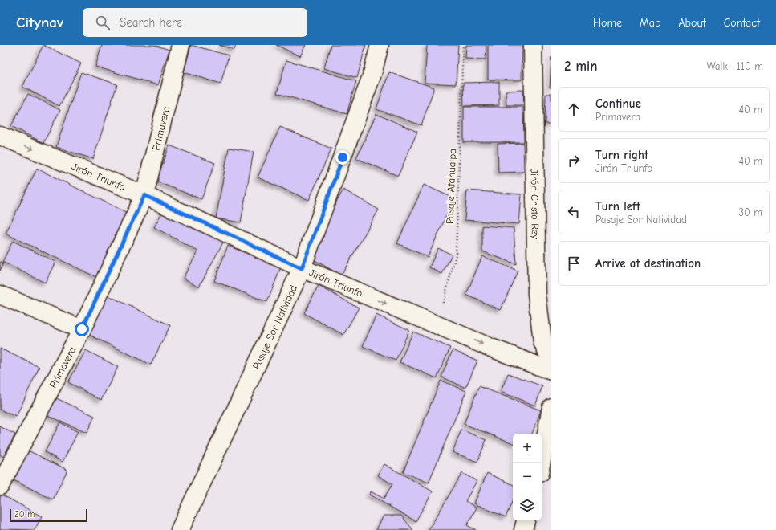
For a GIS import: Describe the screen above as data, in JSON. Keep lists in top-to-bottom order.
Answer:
{
  "streets": {
    "street": [
      "Primavera",
      "Jirón Triunfo",
      "Jirón Cristo Rey",
      "Pasaje Sor Natividad"
    ],
    "path": ["Pasaje Atahualpa"]
  },
  "crossings": [
    ["Primavera", "Jirón Triunfo"],
    ["Jirón Triunfo", "Pasaje Atahualpa"],
    ["Jirón Triunfo", "Pasaje Sor Natividad"]
  ],
  "one_way": ["Jirón Triunfo"],
  "scale_bar": "20 m",
  "page": {
    "header": "Citynav",
    "search": "Search here",
    "nav": [
      "Home",
      "Map",
      "About",
      "Contact"
    ],
    "heading": ["2 min", "Walk · 110 m"],
    "list": [
      ["Continue", "Primavera", "40 m"],
      ["Turn right", "Jirón Triunfo", "40 m"],
      ["Turn left", "Pasaje Sor Natividad", "30 m"],
      "Arrive at destination"
    ],
    "map_buttons": ["+", "−"],
    "scale": "20 m"
  }
}
